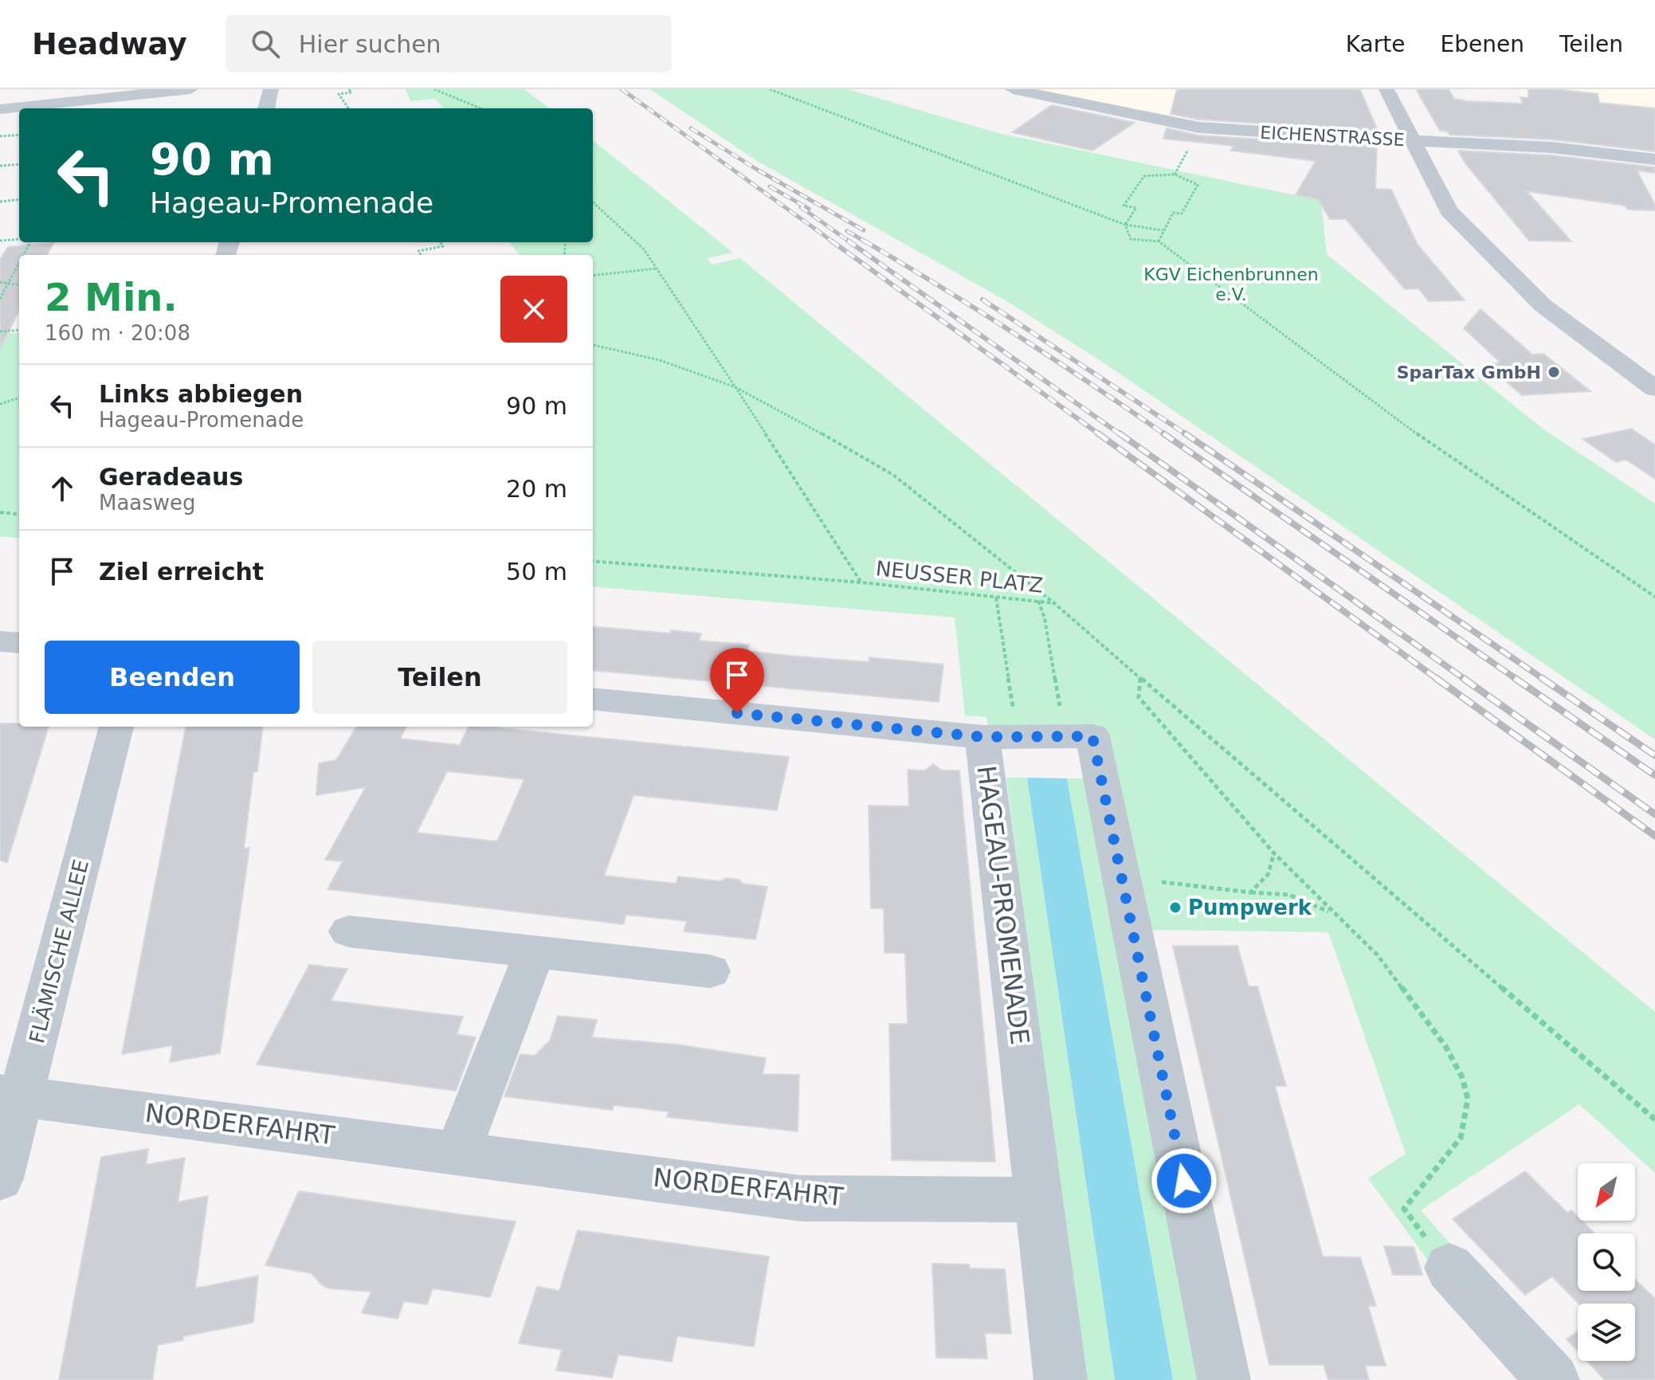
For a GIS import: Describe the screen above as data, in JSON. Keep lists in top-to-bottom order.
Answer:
{
  "streets": {
    "street": [
      "EICHENSTRASSE",
      "HAGEAU-PROMENADE",
      "FLÄMISCHE ALLEE",
      "NORDERFAHRT"
    ],
    "path": ["NEUSSER PLATZ"]
  },
  "crossings": [
    ["HAGEAU-PROMENADE", "NORDERFAHRT"],
    ["FLÄMISCHE ALLEE", "NORDERFAHRT"]
  ],
  "parks": ["KGV Eichenbrunnen e.V."],
  "places": ["SparTax GmbH", "Pumpwerk"],
  "north": "bottom left",
  "page": {
    "header": "Headway",
    "search": "Hier suchen",
    "nav": ["Karte", "Ebenen", "Teilen"],
    "turn": ["90 m", "Hageau-Promenade"],
    "heading": ["2 Min.", "160 m · 20:08"],
    "list": [
      {
        "name": "Links abbiegen",
        "note": "Hageau-Promenade",
        "value": "90 m"
      },
      {
        "name": "Geradeaus",
        "note": "Maasweg",
        "value": "20 m"
      },
      {
        "name": "Ziel erreicht",
        "value": "50 m"
      }
    ],
    "buttons": ["Beenden", "Teilen"]
  }
}
